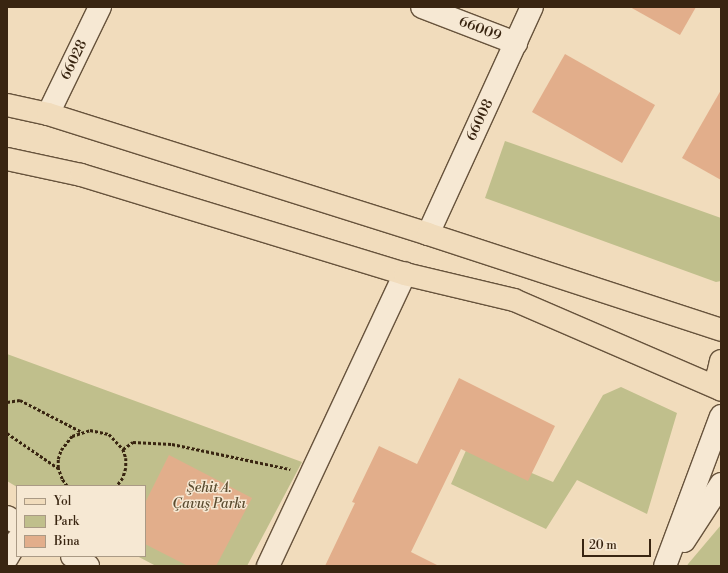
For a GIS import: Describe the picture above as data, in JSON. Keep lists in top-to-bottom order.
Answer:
{
  "streets": {
    "street": ["66009", "66028", "66008"]
  },
  "crossings": [
    ["66009", "66008"]
  ],
  "parks": ["Şehit A. Çavuş Parkı"],
  "legend": ["Yol", "Park", "Bina"],
  "scale_bar": "20 m"
}
